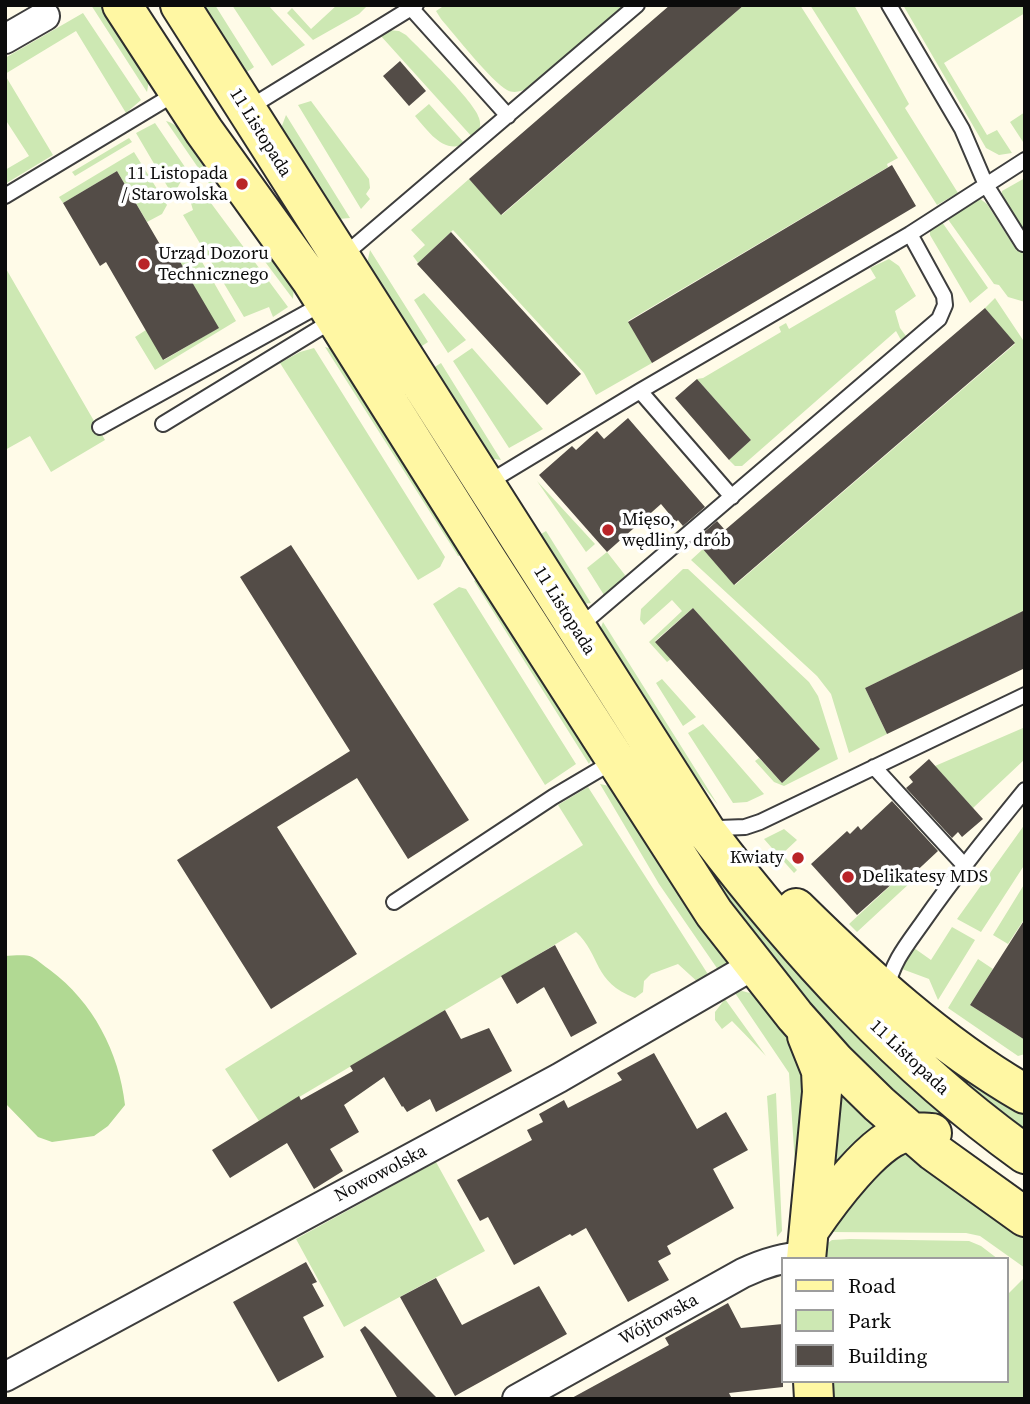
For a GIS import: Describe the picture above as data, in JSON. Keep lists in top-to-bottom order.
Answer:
{
  "streets": {
    "main road": ["11 Listopada"],
    "street": ["Nowowolska", "Wójtowska"]
  },
  "crossings": [
    ["11 Listopada", "Nowowolska"],
    ["11 Listopada", "Wójtowska"]
  ],
  "places": [
    "11 Listopada / Starowolska",
    "Urząd Dozoru Technicznego",
    "Mięso, wędliny, drób",
    "Kwiaty",
    "Delikatesy MDS"
  ],
  "legend": ["Road", "Park", "Building"]
}
